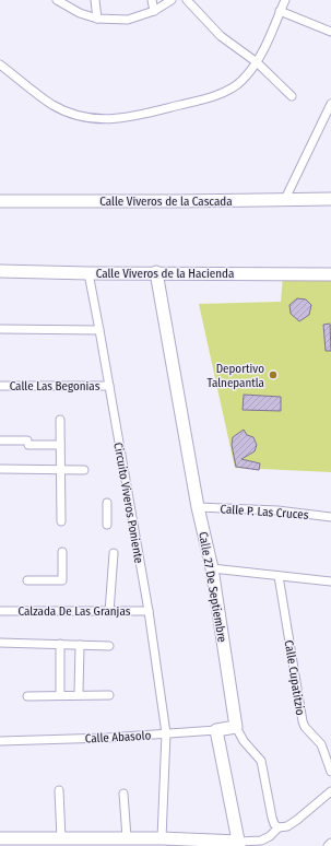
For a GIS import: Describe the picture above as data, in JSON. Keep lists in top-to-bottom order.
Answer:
{
  "streets": {
    "street": [
      "Calle Viveros de la Cascada",
      "Calle Viveros de la Hacienda",
      "Calle Las Begonias",
      "Circuito Viveros Poniente",
      "Calle P. Las Cruces",
      "Calle 27 De Septiembre",
      "Calzada De Las Granjas",
      "Calle Cupatitzio",
      "Calle Abasolo"
    ]
  },
  "crossings": [
    ["Calle Viveros de la Hacienda", "Circuito Viveros Poniente"],
    ["Calle Viveros de la Hacienda", "Calle 27 De Septiembre"],
    ["Calle Las Begonias", "Circuito Viveros Poniente"],
    ["Circuito Viveros Poniente", "Calzada De Las Granjas"],
    ["Circuito Viveros Poniente", "Calle Abasolo"],
    ["Calle P. Las Cruces", "Calle 27 De Septiembre"],
    ["Calle 27 De Septiembre", "Calle Abasolo"]
  ],
  "places": ["Deportivo Talnepantla"]
}
